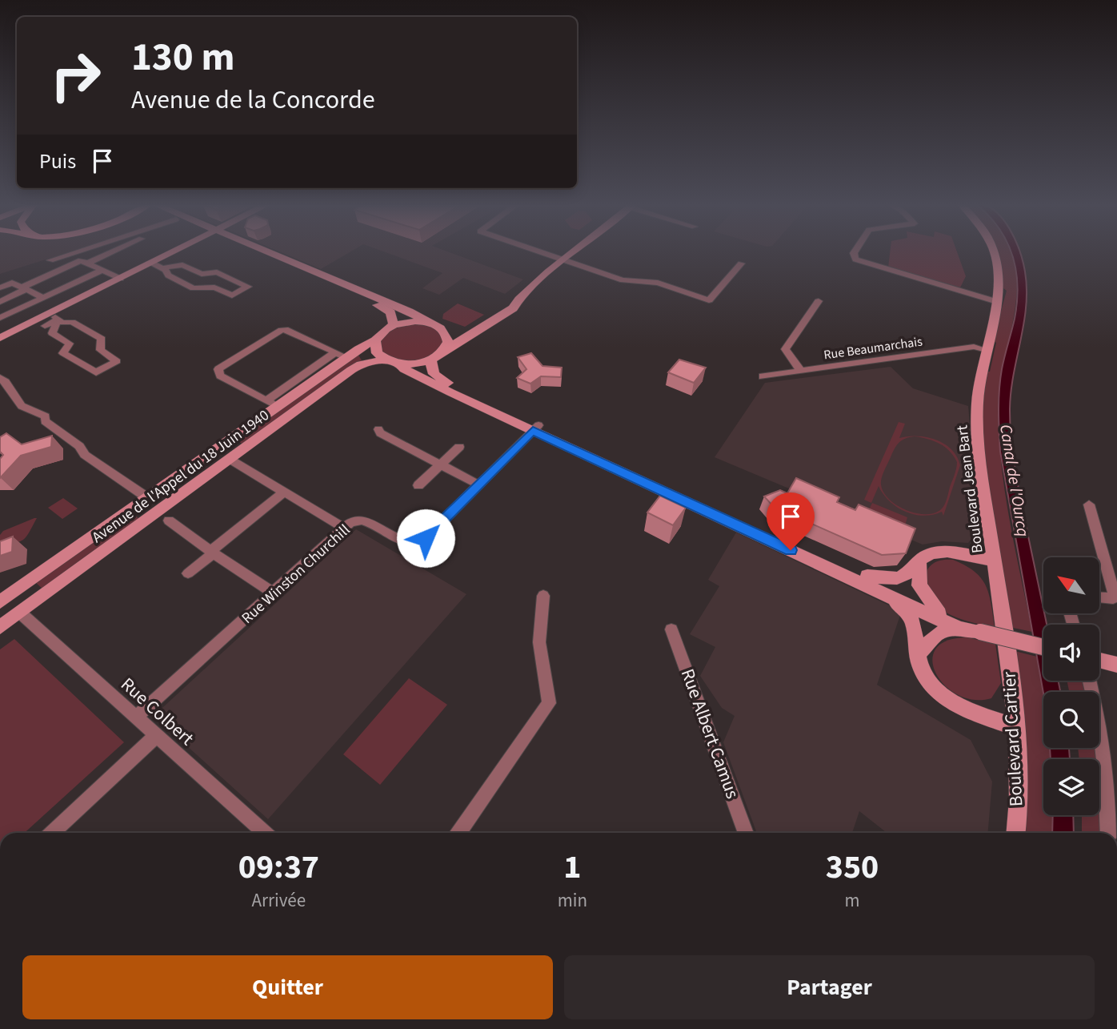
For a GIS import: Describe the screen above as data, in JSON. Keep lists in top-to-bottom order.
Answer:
{
  "streets": {
    "street": [
      "Rue Beaumarchais",
      "Avenue de l'Appel du 18 Juin 1940",
      "Boulevard Jean Bart",
      "Rue Winston Churchill",
      "Rue Colbert",
      "Rue Albert Camus",
      "Boulevard Cartier"
    ]
  },
  "crossings": [
    ["Rue Beaumarchais", "Boulevard Jean Bart"],
    ["Avenue de l'Appel du 18 Juin 1940", "Rue Colbert"],
    ["Boulevard Jean Bart", "Boulevard Cartier"],
    ["Rue Winston Churchill", "Rue Colbert"]
  ],
  "water": ["Canal de l'Ourcq"],
  "north": "top left",
  "page": {
    "turn": ["130 m", "Avenue de la Concorde"],
    "then": "Puis",
    "eta": [
      "09:37",
      "Arrivée",
      "1",
      "min",
      "350",
      "m"
    ],
    "buttons": ["Quitter", "Partager"]
  }
}
